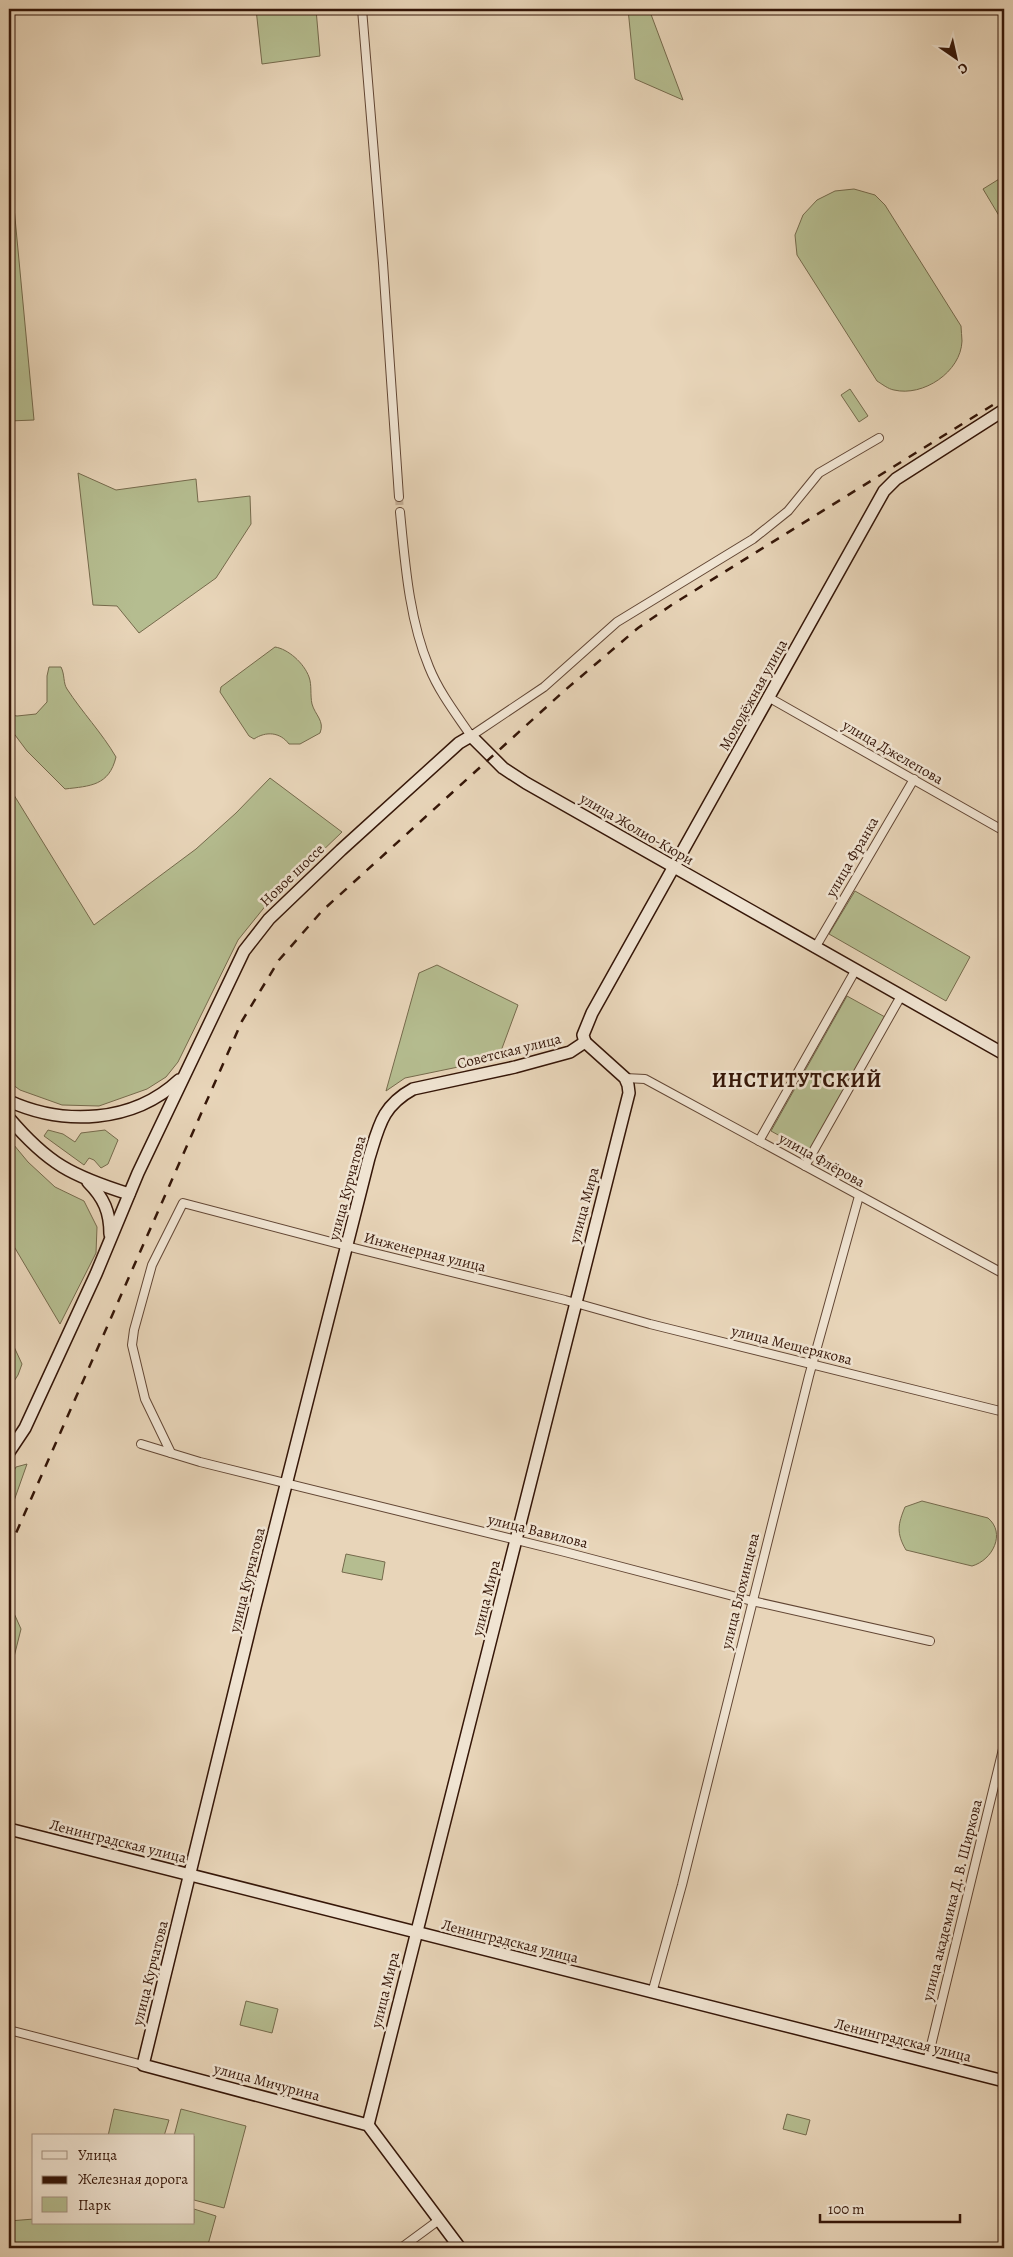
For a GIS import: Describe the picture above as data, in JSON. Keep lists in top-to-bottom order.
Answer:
{
  "streets": {
    "main road": [
      "Молодёжная улица",
      "улица Жолио-Кюри",
      "Новое шоссе",
      "Советская улица",
      "улица Курчатова",
      "улица Мира",
      "Ленинградская улица",
      "улица Мичурина"
    ],
    "street": [
      "улица Джелепова",
      "улица Франка",
      "улица Флёрова",
      "Инженерная улица",
      "улица Мещерякова",
      "улица Вавилова",
      "улица Блохинцева",
      "улица академика Д. В. Ширкова"
    ]
  },
  "crossings": [
    ["Молодёжная улица", "улица Джелепова"],
    ["Молодёжная улица", "улица Жолио-Кюри"],
    ["Молодёжная улица", "Советская улица"],
    ["улица Джелепова", "улица Франка"],
    ["улица Жолио-Кюри", "улица Франка"],
    ["улица Жолио-Кюри", "Новое шоссе"],
    ["Советская улица", "улица Флёрова"],
    ["Советская улица", "улица Курчатова"],
    ["Советская улица", "улица Мира"],
    ["улица Флёрова", "улица Мира"],
    ["улица Флёрова", "улица Блохинцева"],
    ["улица Курчатова", "Инженерная улица"],
    ["улица Курчатова", "улица Вавилова"],
    ["улица Курчатова", "Ленинградская улица"],
    ["улица Курчатова", "улица Мичурина"],
    ["улица Мира", "Инженерная улица"],
    ["улица Мира", "улица Мещерякова"],
    ["улица Мира", "улица Вавилова"],
    ["улица Мира", "Ленинградская улица"],
    ["улица Мира", "улица Мичурина"],
    ["Инженерная улица", "улица Мещерякова"],
    ["Инженерная улица", "улица Вавилова"],
    ["улица Мещерякова", "улица Блохинцева"],
    ["улица Вавилова", "улица Блохинцева"],
    ["улица Блохинцева", "Ленинградская улица"],
    ["Ленинградская улица", "улица академика Д. В. Ширкова"]
  ],
  "districts": ["ИНСТИТУТСКИЙ"],
  "legend": ["Улица", "Железная дорога", "Парк"],
  "scale_bar": "100 m",
  "north": "bottom right"
}
